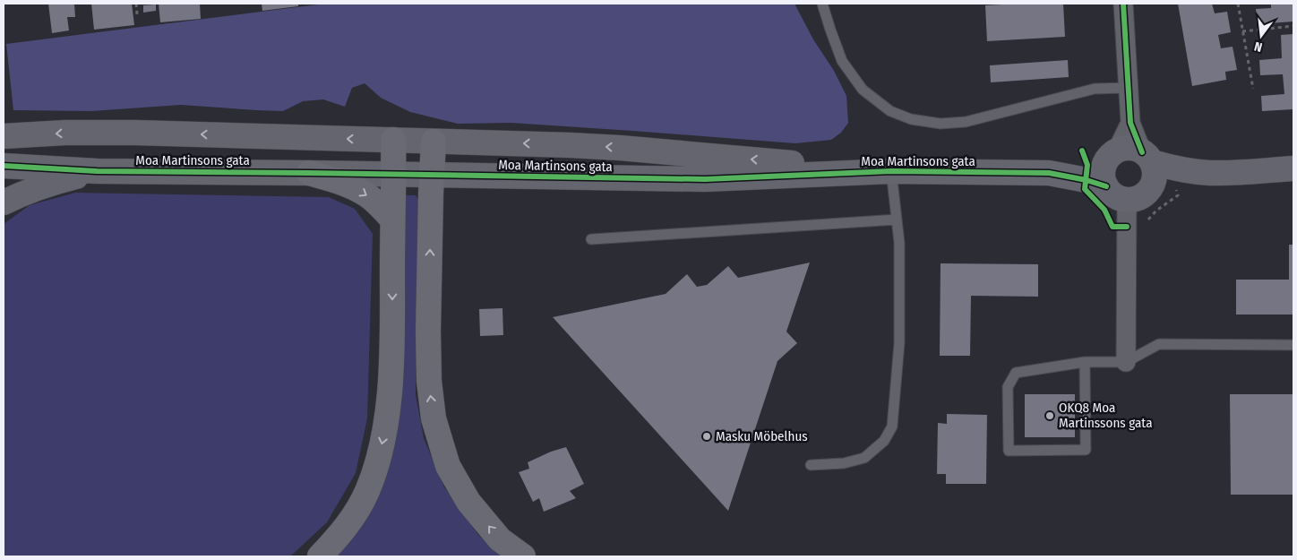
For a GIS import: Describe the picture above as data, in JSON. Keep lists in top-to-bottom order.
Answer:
{
  "streets": {
    "street": ["Moa Martinsons gata"]
  },
  "places": ["OKQ8 Moa Martinssons gata", "Masku Möbelhus"],
  "north": "bottom"
}
